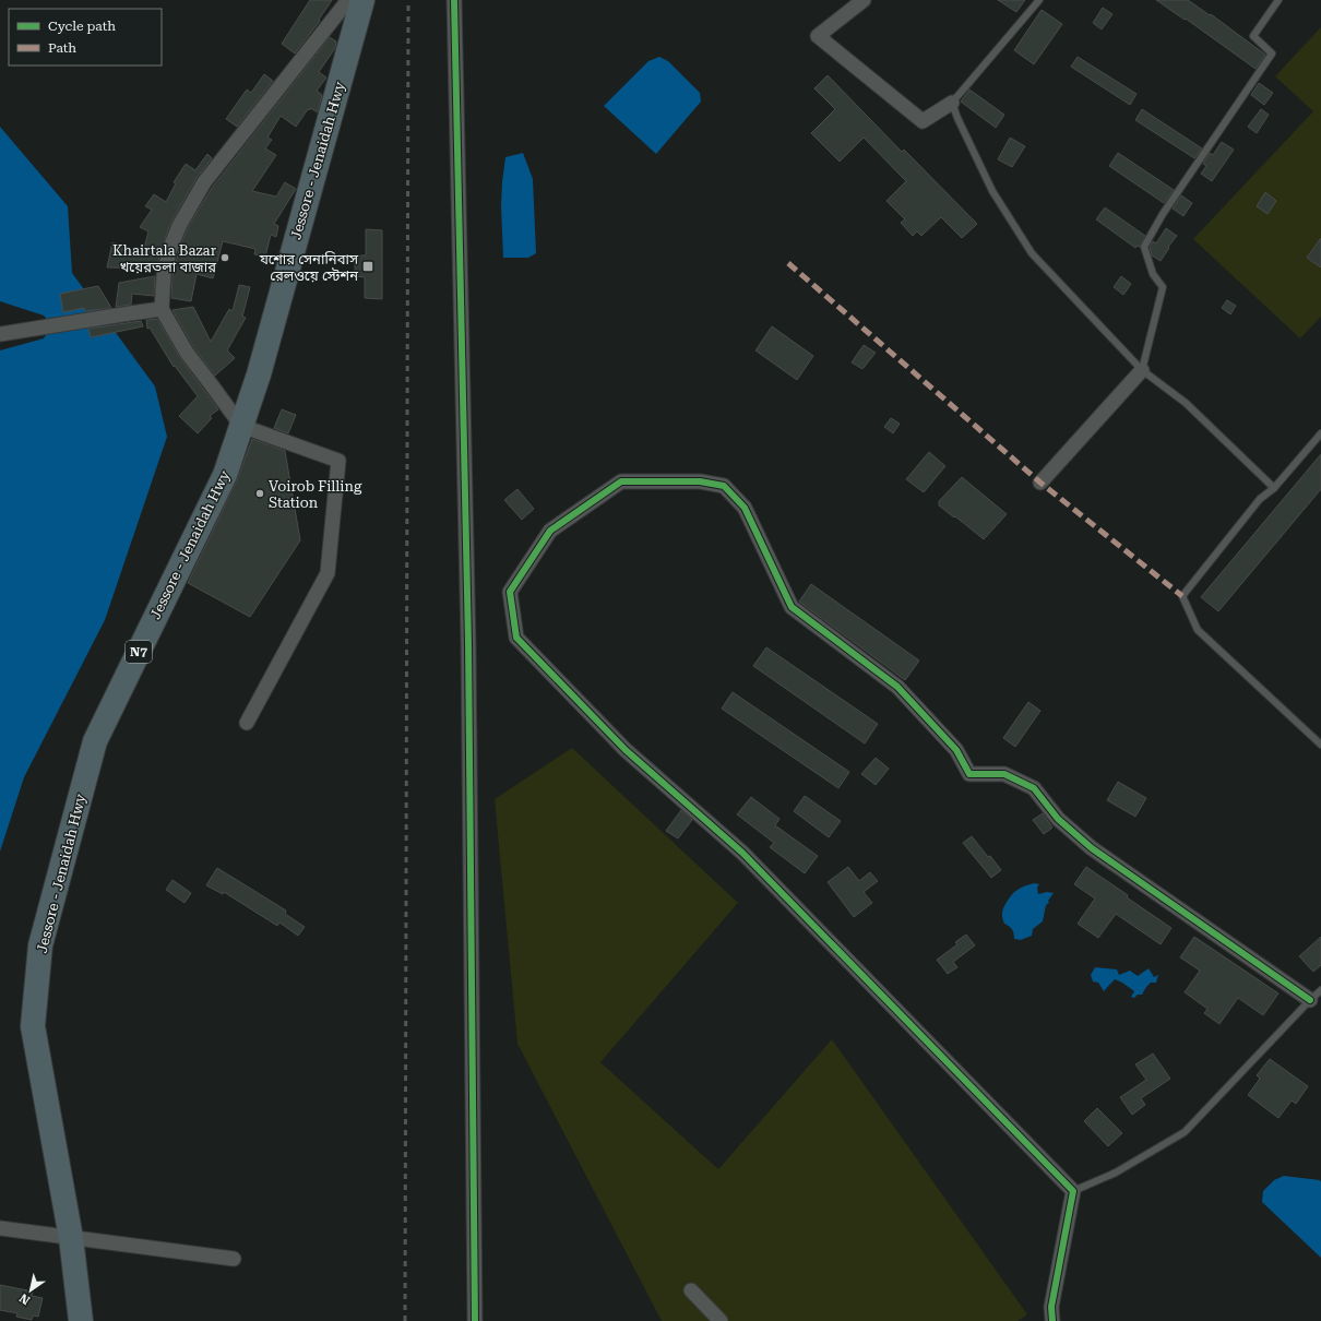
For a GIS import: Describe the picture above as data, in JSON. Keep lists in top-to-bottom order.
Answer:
{
  "streets": {
    "highway": ["Jessore - Jenaidah Hwy", "N7"]
  },
  "places": {
    "other": ["Khairtala Bazar খয়েরতলা বাজার", "Voirob Filling Station"],
    "transit": ["যশোর সেনানিবাস রেলওয়ে স্টেশন"]
  },
  "legend": ["Cycle path", "Path"],
  "north": "bottom left"
}
